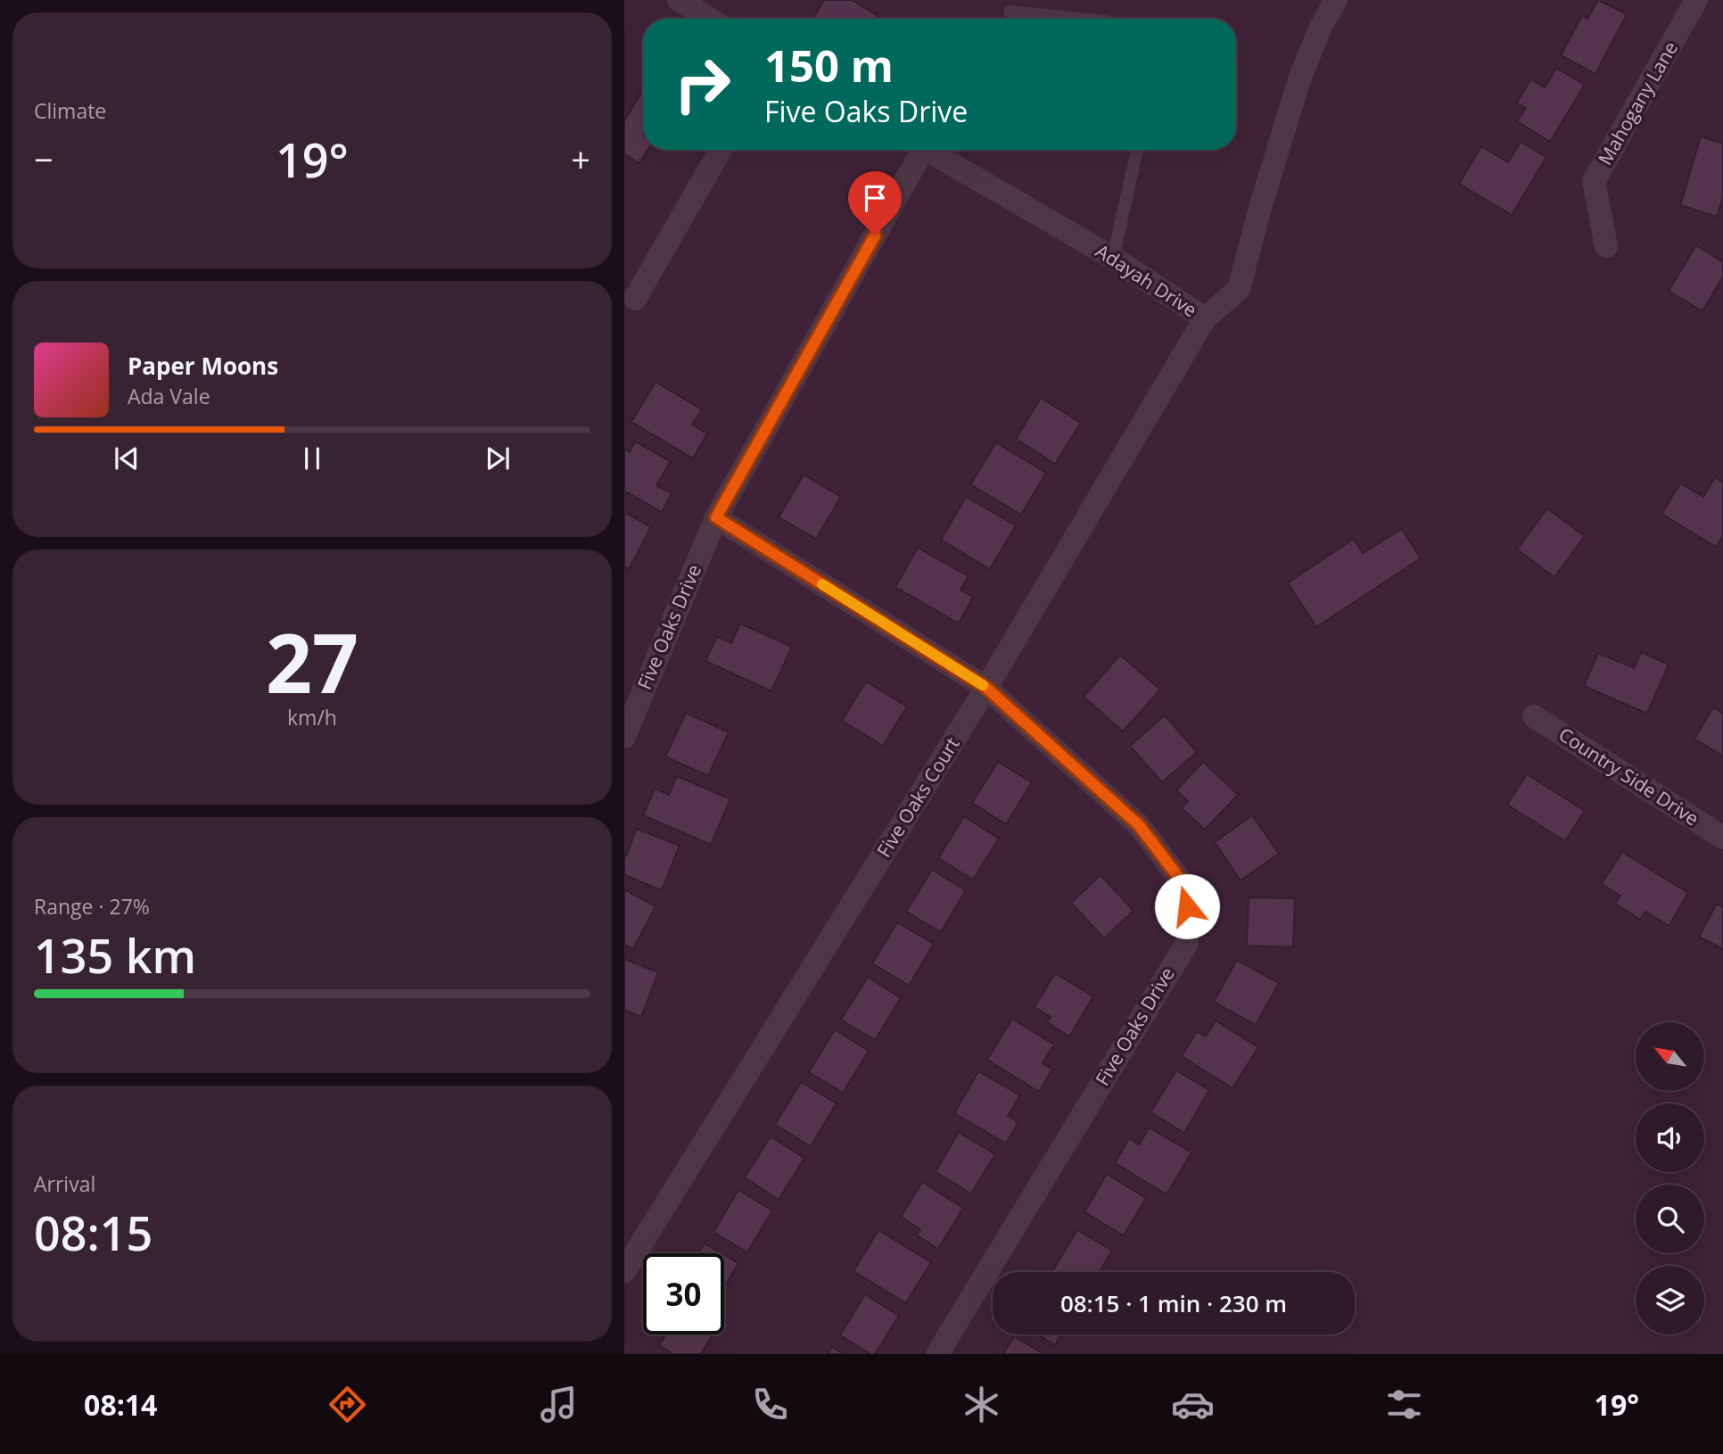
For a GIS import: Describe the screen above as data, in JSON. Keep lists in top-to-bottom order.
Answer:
{
  "streets": {
    "street": [
      "Mahogany Lane",
      "Adayah Drive",
      "Five Oaks Drive",
      "Country Side Drive",
      "Five Oaks Court"
    ]
  },
  "crossings": [
    ["Adayah Drive", "Five Oaks Court"],
    ["Five Oaks Drive", "Five Oaks Court"]
  ],
  "north": "top left",
  "page": {
    "tile": [
      "Climate",
      ["27", "km/h"],
      ["Range · 27%", "135 km"],
      ["Arrival", "08:15"]
    ],
    "turn": ["150 m", "Five Oaks Drive"],
    "heat": ["−", "19°", "+"],
    "song": ["Paper Moons", "Ada Vale"],
    "limit": "30",
    "trip": "08:15 · 1 min · 230 m",
    "tabs": ["08:14", "19°"]
  }
}
